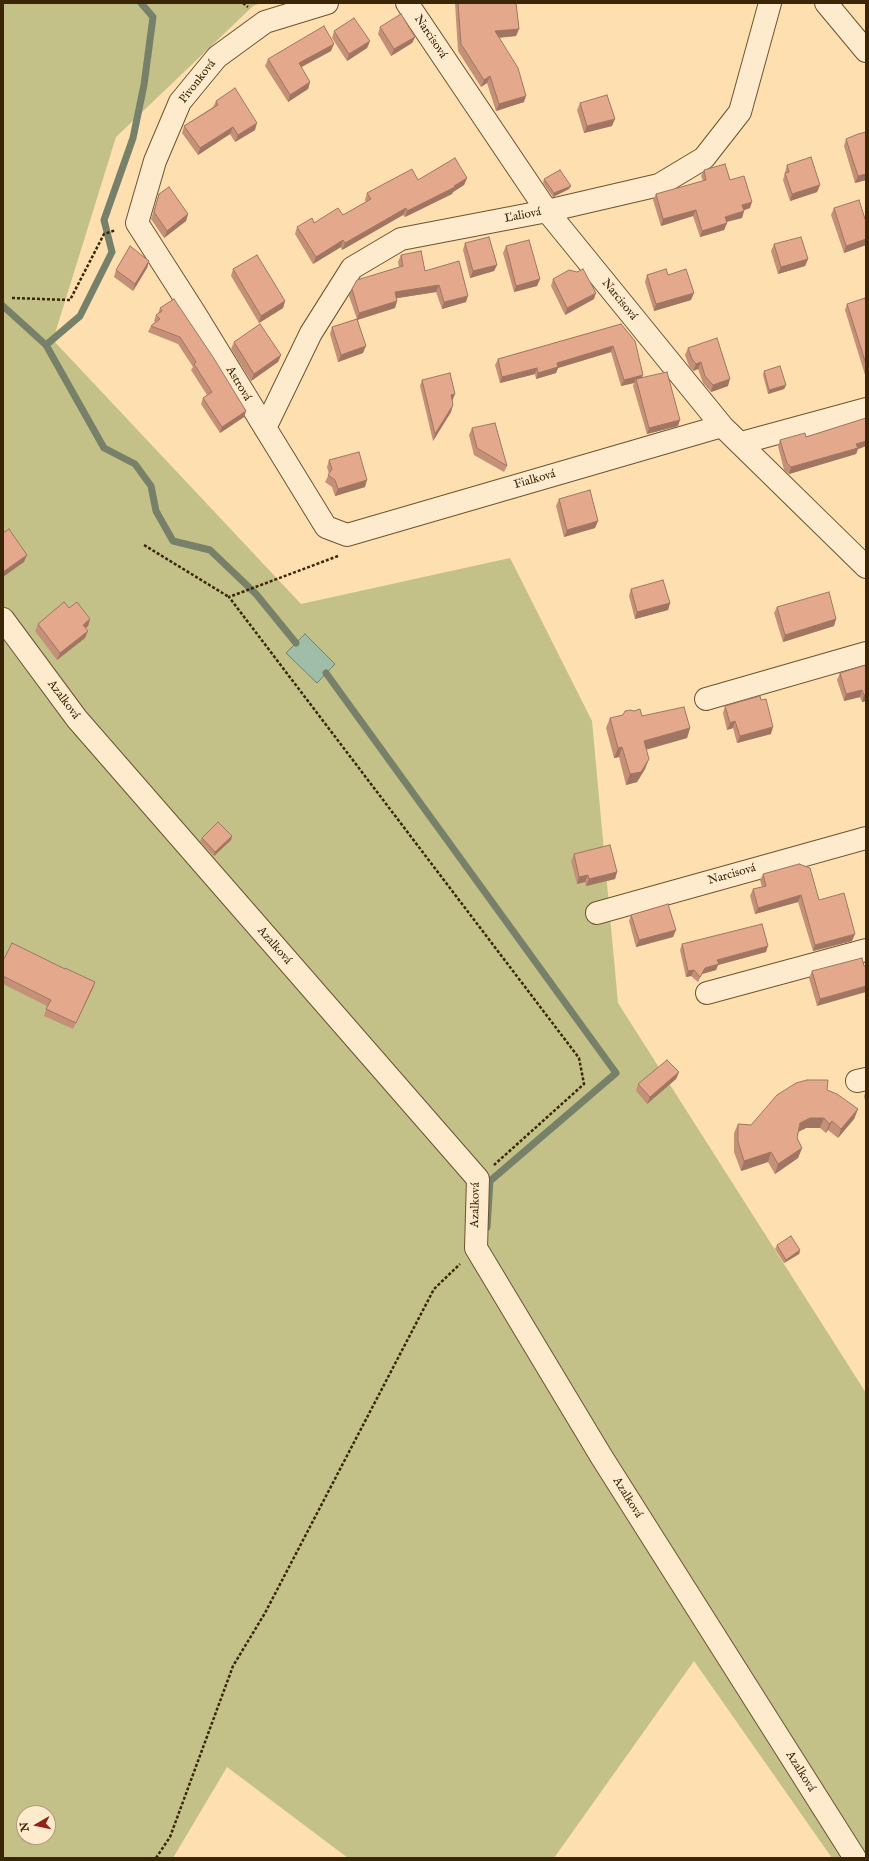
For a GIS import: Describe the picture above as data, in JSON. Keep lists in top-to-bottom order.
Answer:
{
  "streets": {
    "street": [
      "Narcisová",
      "Pivonková",
      "Ľaliová",
      "Astrová",
      "Fialková",
      "Azalková"
    ]
  },
  "crossings": [
    ["Narcisová", "Ľaliová"],
    ["Narcisová", "Fialková"],
    ["Pivonková", "Astrová"],
    ["Ľaliová", "Astrová"],
    ["Astrová", "Fialková"]
  ],
  "north": "left"
}
